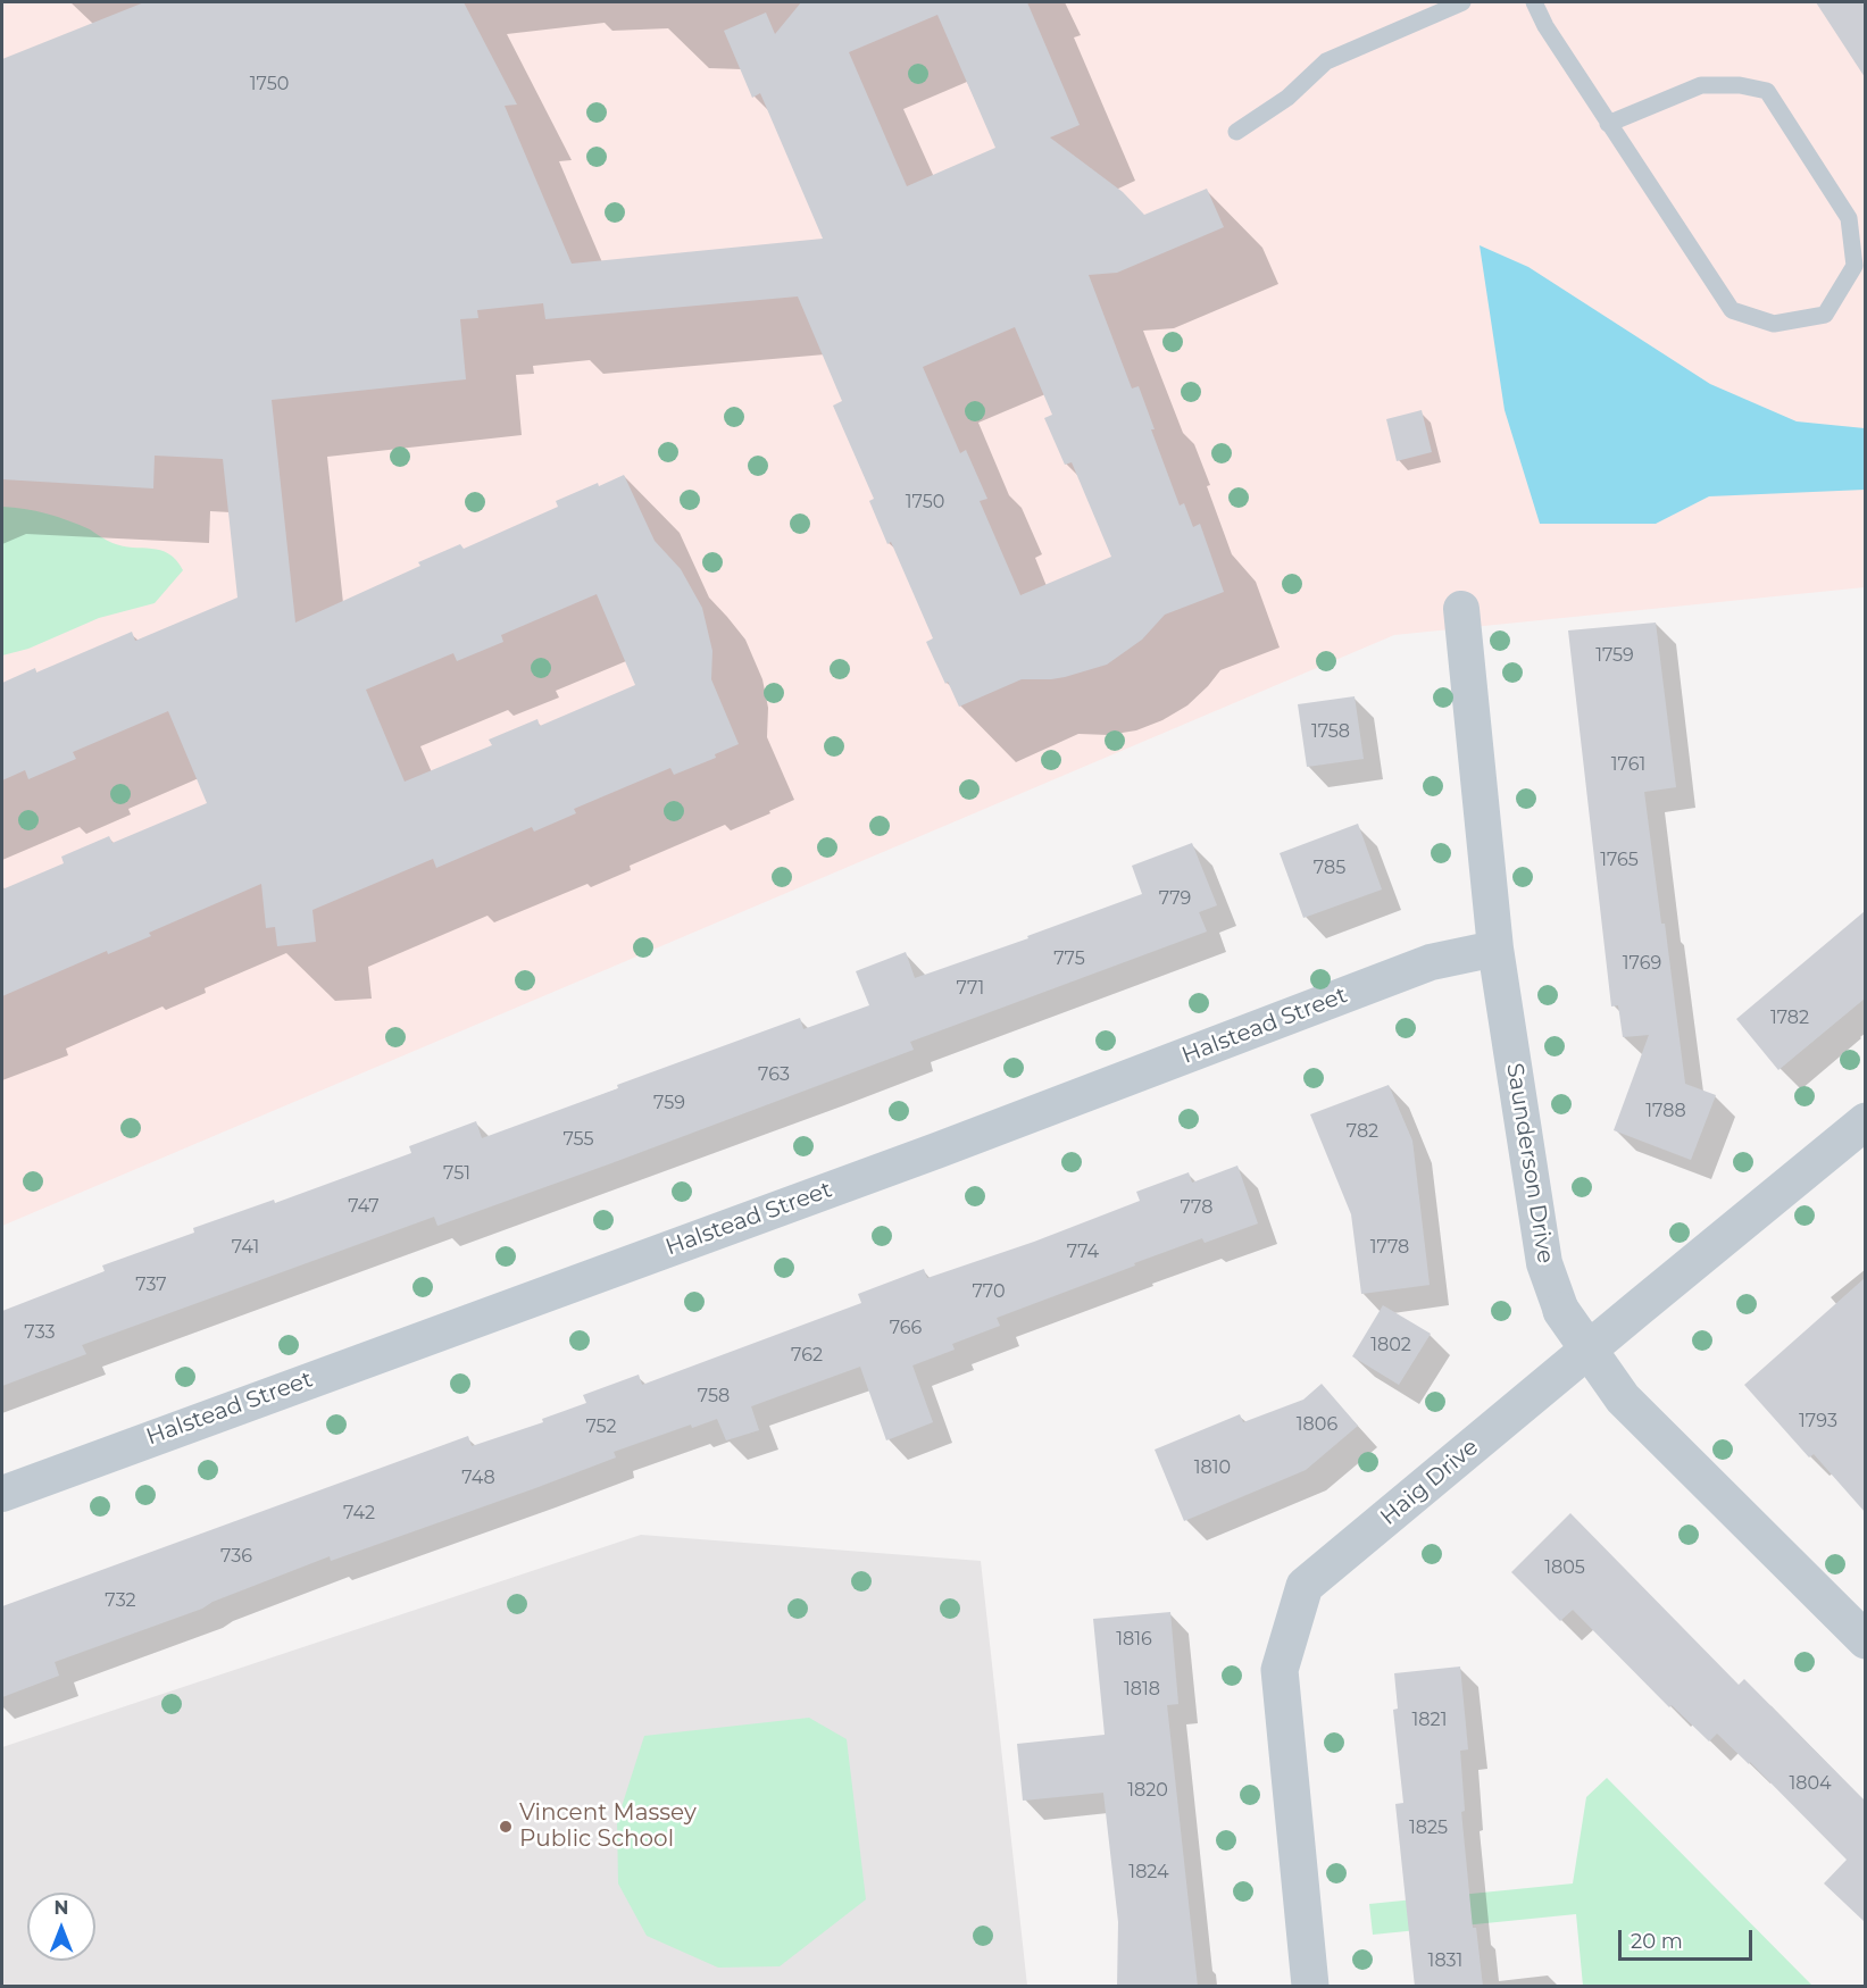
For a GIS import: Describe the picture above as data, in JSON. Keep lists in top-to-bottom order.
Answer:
{
  "streets": {
    "street": ["Halstead Street", "Saunderson Drive", "Haig Drive"]
  },
  "crossings": [
    ["Halstead Street", "Saunderson Drive"],
    ["Saunderson Drive", "Haig Drive"]
  ],
  "places": ["Vincent Massey Public School"],
  "house_numbers": [
    "1750",
    "1750",
    "1759",
    "1758",
    "1761",
    "1765",
    "785",
    "779",
    "775",
    "1769",
    "771",
    "1782",
    "763",
    "759",
    "1788",
    "782",
    "755",
    "751",
    "747",
    "778",
    "741",
    "1778",
    "774",
    "737",
    "770",
    "766",
    "733",
    "1802",
    "762",
    "758",
    "1793",
    "1806",
    "752",
    "1810",
    "748",
    "742",
    "736",
    "1805",
    "732",
    "1816",
    "1818",
    "1821",
    "1804",
    "1820",
    "1825",
    "1824",
    "1831"
  ],
  "scale_bar": "20 m",
  "north": "top"
}
